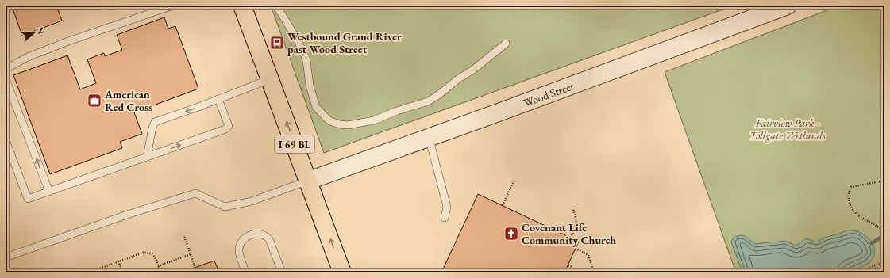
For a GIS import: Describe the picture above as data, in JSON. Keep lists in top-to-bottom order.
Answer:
{
  "streets": {
    "main road": ["I 69 BL"],
    "street": ["Wood Street"]
  },
  "crossings": [
    ["Wood Street", "I 69 BL"]
  ],
  "parks": ["Fairview Park - Tollgate Wetlands"],
  "places": {
    "bus stop": ["Westbound Grand River past Wood Street"],
    "office": ["American Red Cross"],
    "church": ["Covenant Life Community Church"]
  },
  "north": "right"
}
